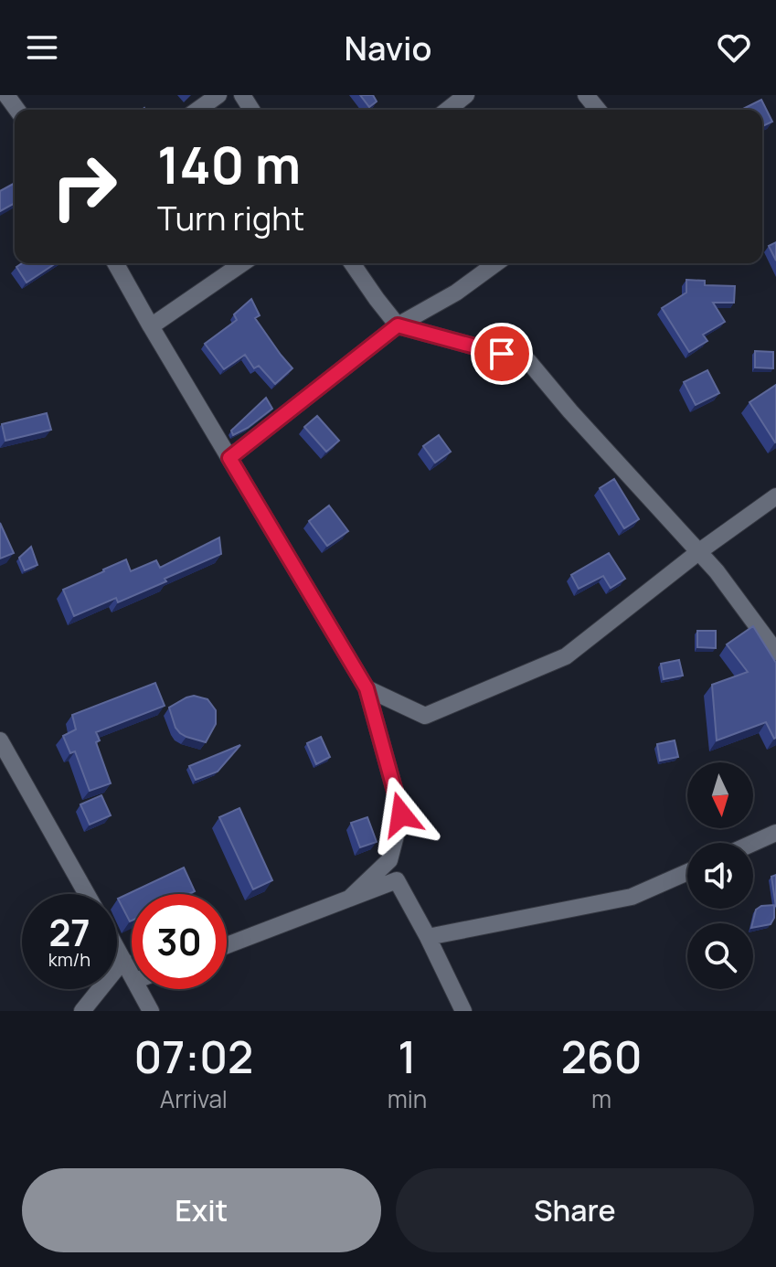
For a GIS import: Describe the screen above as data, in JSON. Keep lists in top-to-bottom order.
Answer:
{
  "north": "bottom",
  "page": {
    "header": "Navio",
    "turn": ["140 m", "Turn right"],
    "speed": "27 km/h",
    "limit": "30",
    "eta": [
      "07:02",
      "Arrival",
      "1",
      "min",
      "260",
      "m"
    ],
    "buttons": ["Exit", "Share"]
  }
}
